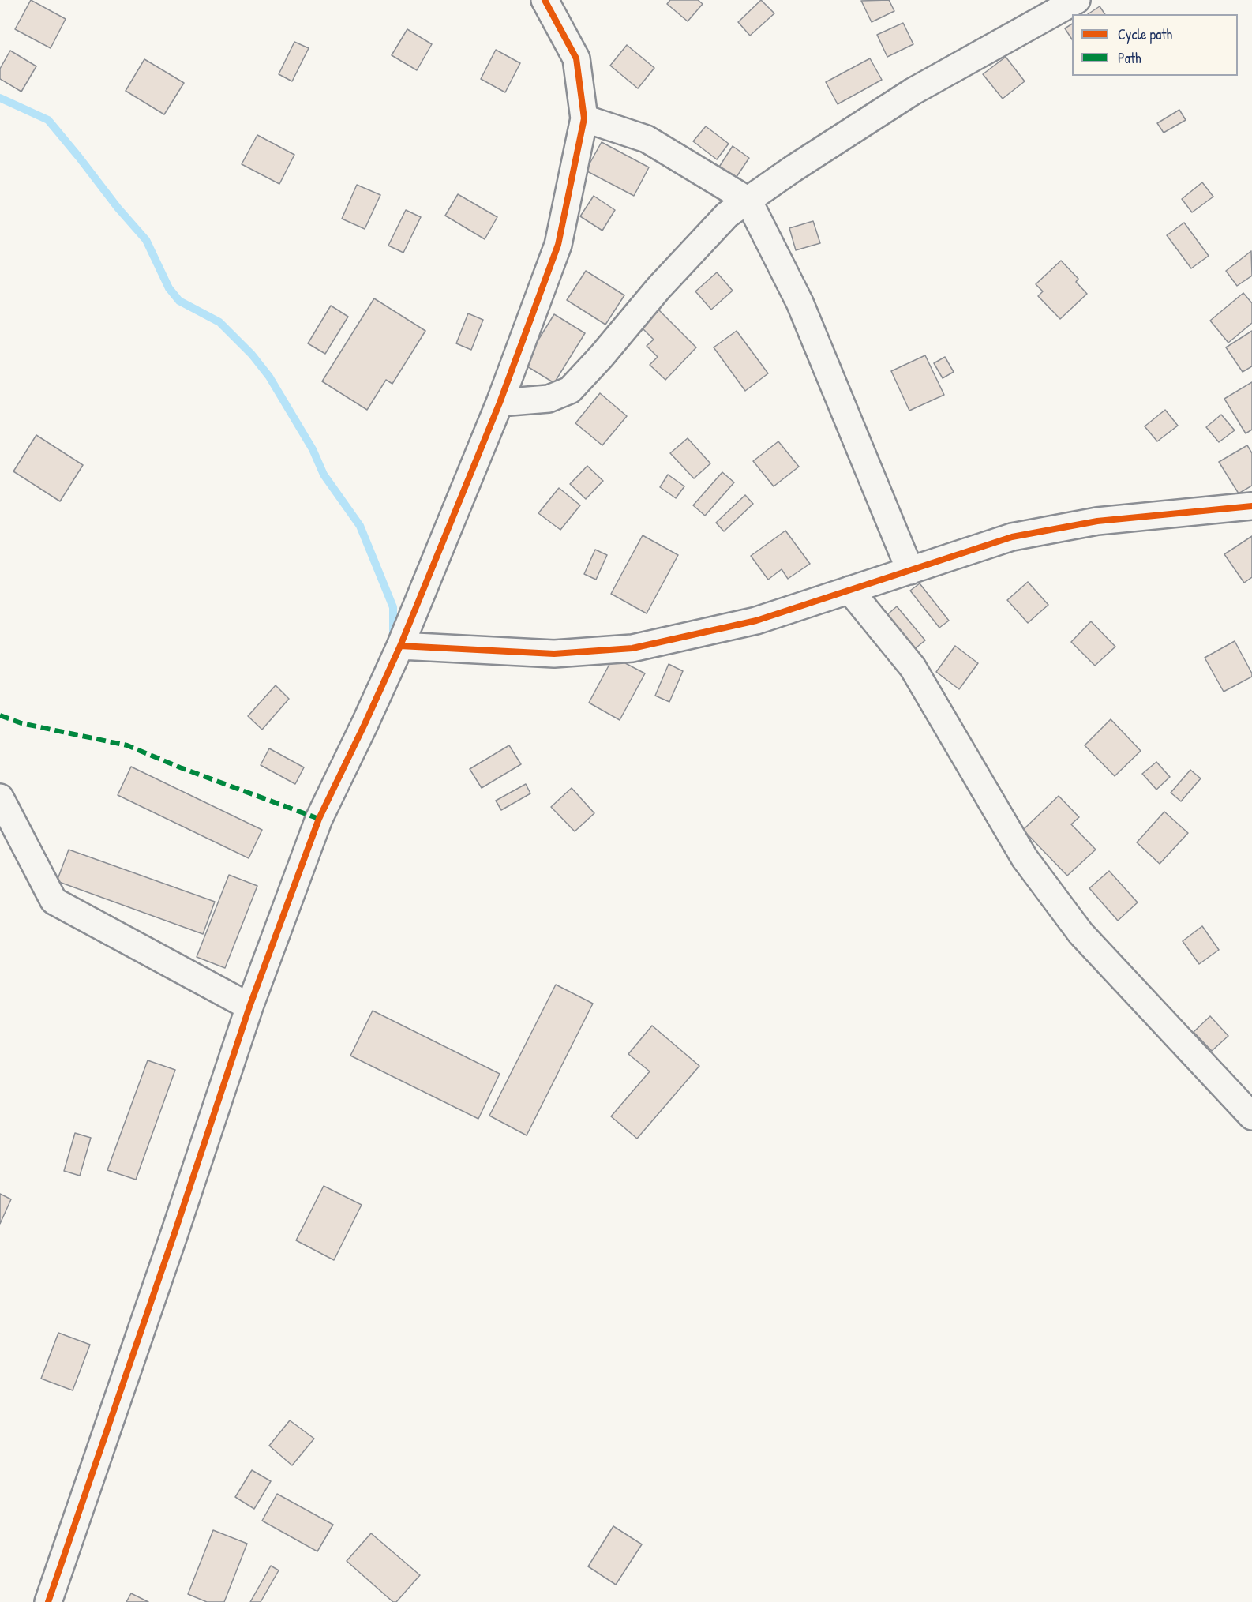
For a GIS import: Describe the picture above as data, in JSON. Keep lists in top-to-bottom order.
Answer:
{
  "legend": ["Cycle path", "Path"]
}
